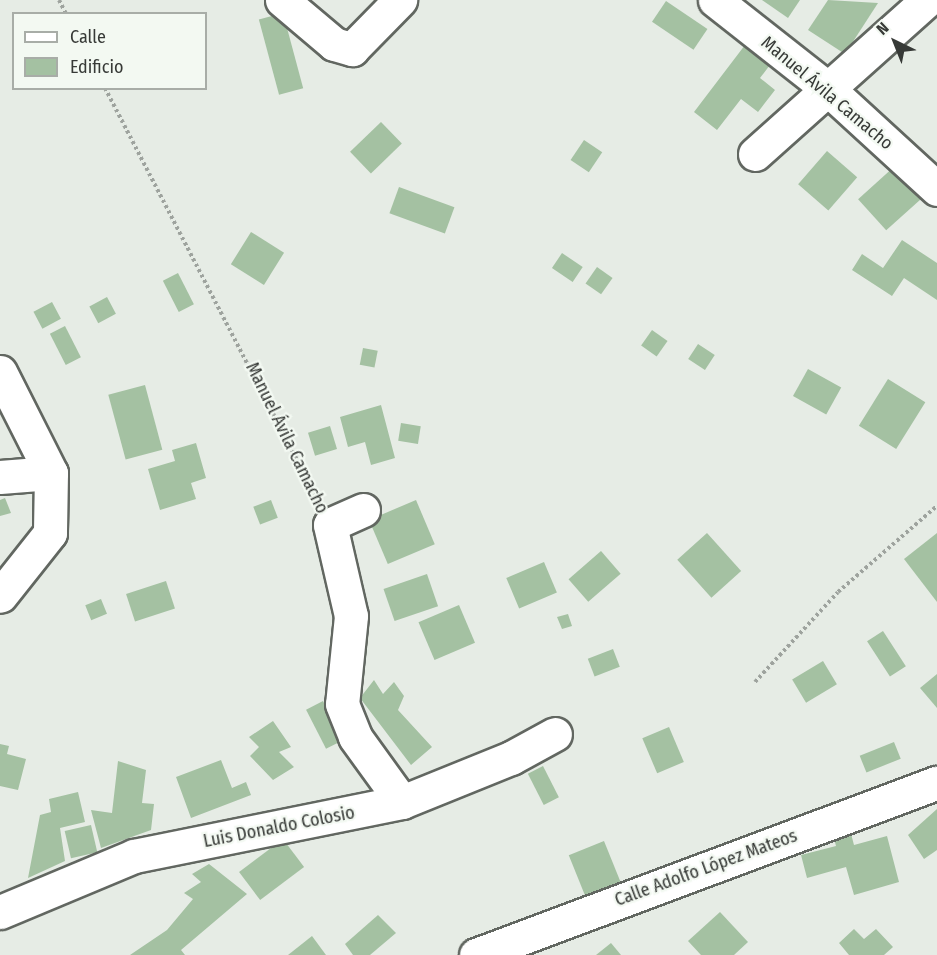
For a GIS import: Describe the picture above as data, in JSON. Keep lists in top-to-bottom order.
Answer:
{
  "streets": {
    "street": ["Manuel Ávila Camacho", "Luis Donaldo Colosio", "Calle Adolfo López Mateos"]
  },
  "crossings": [
    ["Manuel Ávila Camacho", "Luis Donaldo Colosio"]
  ],
  "legend": ["Calle", "Edificio"],
  "north": "top left"
}
